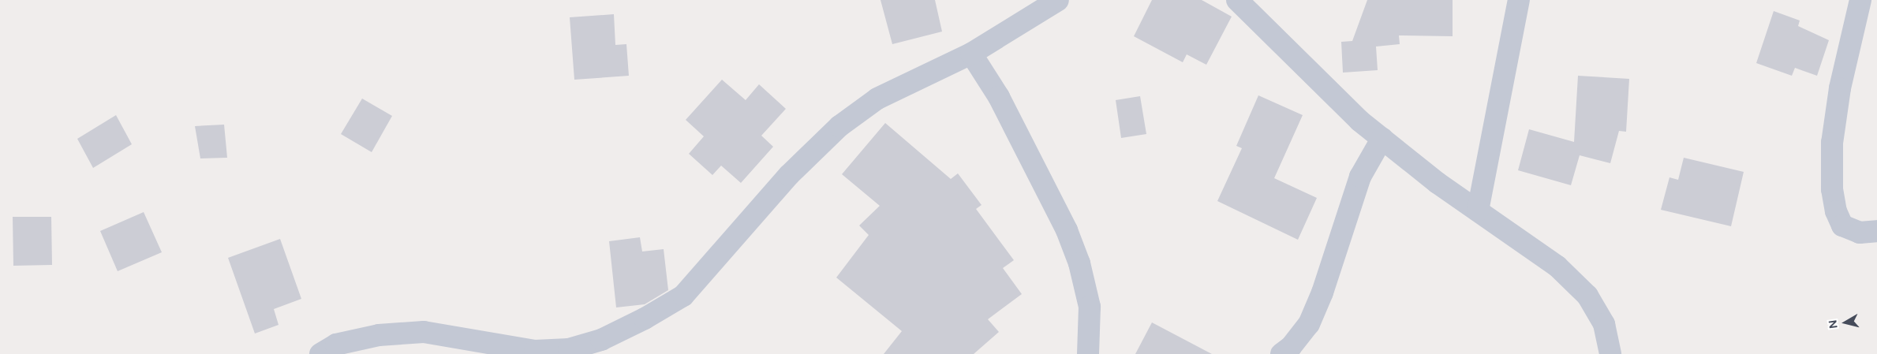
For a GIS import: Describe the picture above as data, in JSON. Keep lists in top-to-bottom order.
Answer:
{
  "north": "left"
}
